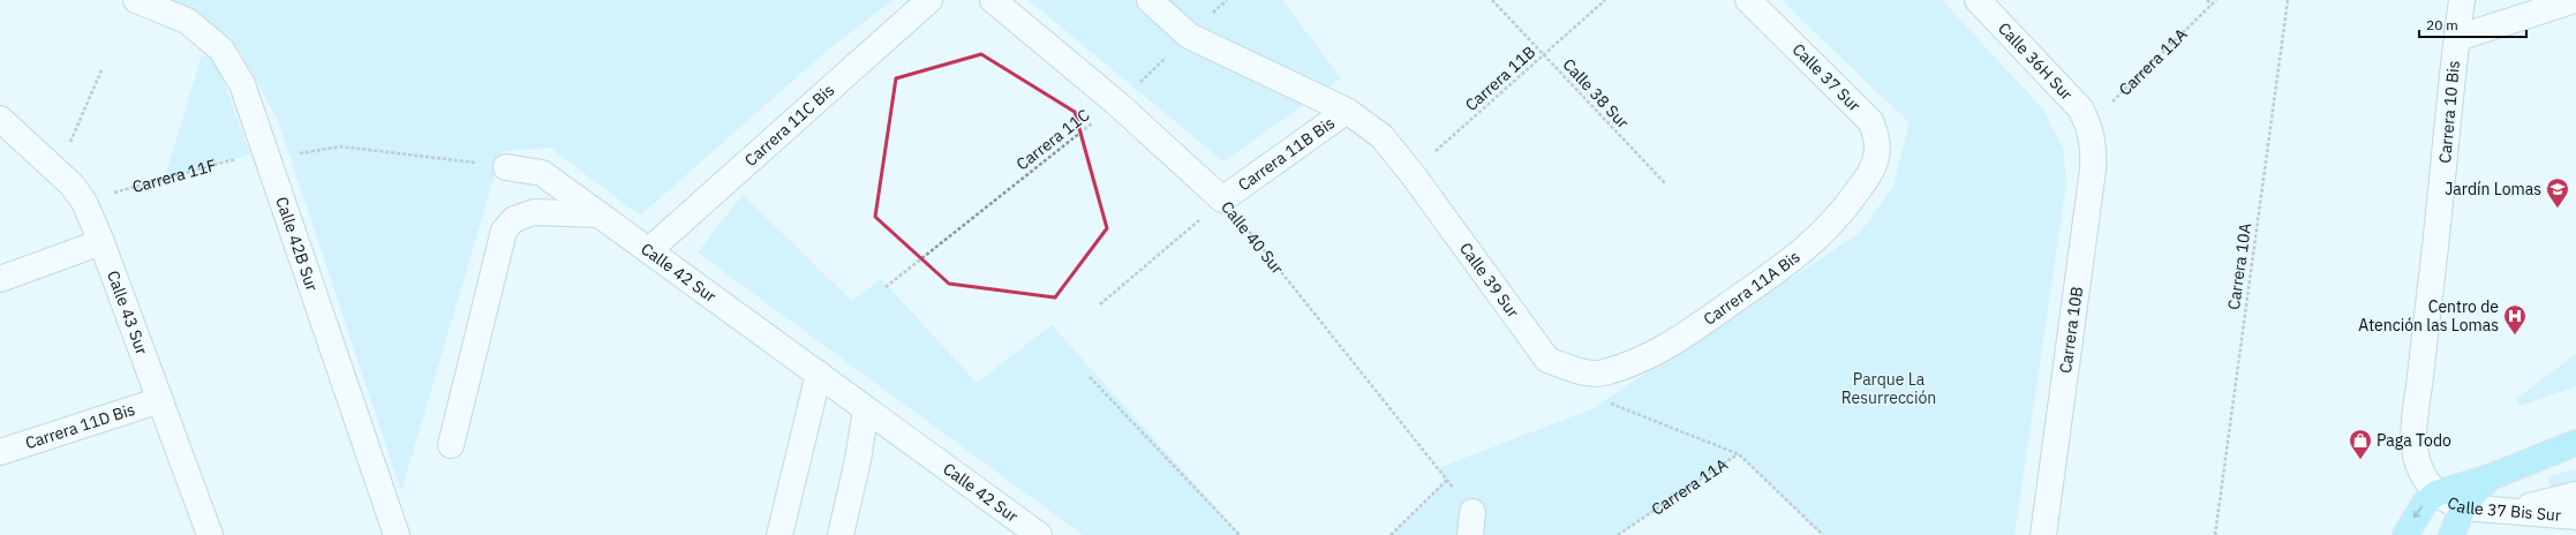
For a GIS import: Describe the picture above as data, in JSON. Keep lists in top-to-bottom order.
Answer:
{
  "streets": {
    "street": [
      "Calle 36H Sur",
      "Calle 37 Sur",
      "Carrera 10 Bis",
      "Carrera 11C Bis",
      "Carrera 11B Bis",
      "Calle 40 Sur",
      "Calle 42B Sur",
      "Calle 42 Sur",
      "Calle 39 Sur",
      "Carrera 11A Bis",
      "Calle 43 Sur",
      "Carrera 10B",
      "Carrera 11D Bis",
      "Calle 37 Bis Sur"
    ],
    "path": [
      "Carrera 11A",
      "Carrera 11B",
      "Calle 38 Sur",
      "Carrera 11C",
      "Carrera 11F",
      "Carrera 10A"
    ]
  },
  "crossings": [
    ["Calle 36H Sur", "Carrera 11A"],
    ["Calle 36H Sur", "Carrera 10B"],
    ["Carrera 11A", "Carrera 10B"],
    ["Calle 37 Sur", "Carrera 11A Bis"],
    ["Carrera 11B", "Calle 38 Sur"],
    ["Carrera 11B", "Calle 39 Sur"],
    ["Carrera 10 Bis", "Calle 37 Bis Sur"],
    ["Carrera 11C Bis", "Calle 42 Sur"],
    ["Carrera 11C", "Calle 40 Sur"],
    ["Carrera 11C", "Calle 39 Sur"],
    ["Carrera 11B Bis", "Calle 40 Sur"],
    ["Carrera 11B Bis", "Calle 39 Sur"],
    ["Carrera 11F", "Calle 42B Sur"],
    ["Carrera 11F", "Calle 43 Sur"],
    ["Calle 39 Sur", "Carrera 11A Bis"],
    ["Calle 43 Sur", "Carrera 11D Bis"]
  ],
  "parks": ["Parque La Resurrección"],
  "places": {
    "school or university": ["Jardín Lomas"],
    "hospital": ["Centro de Atención las Lomas"],
    "shop": ["Paga Todo"]
  },
  "scale_bar": "20 m"
}
